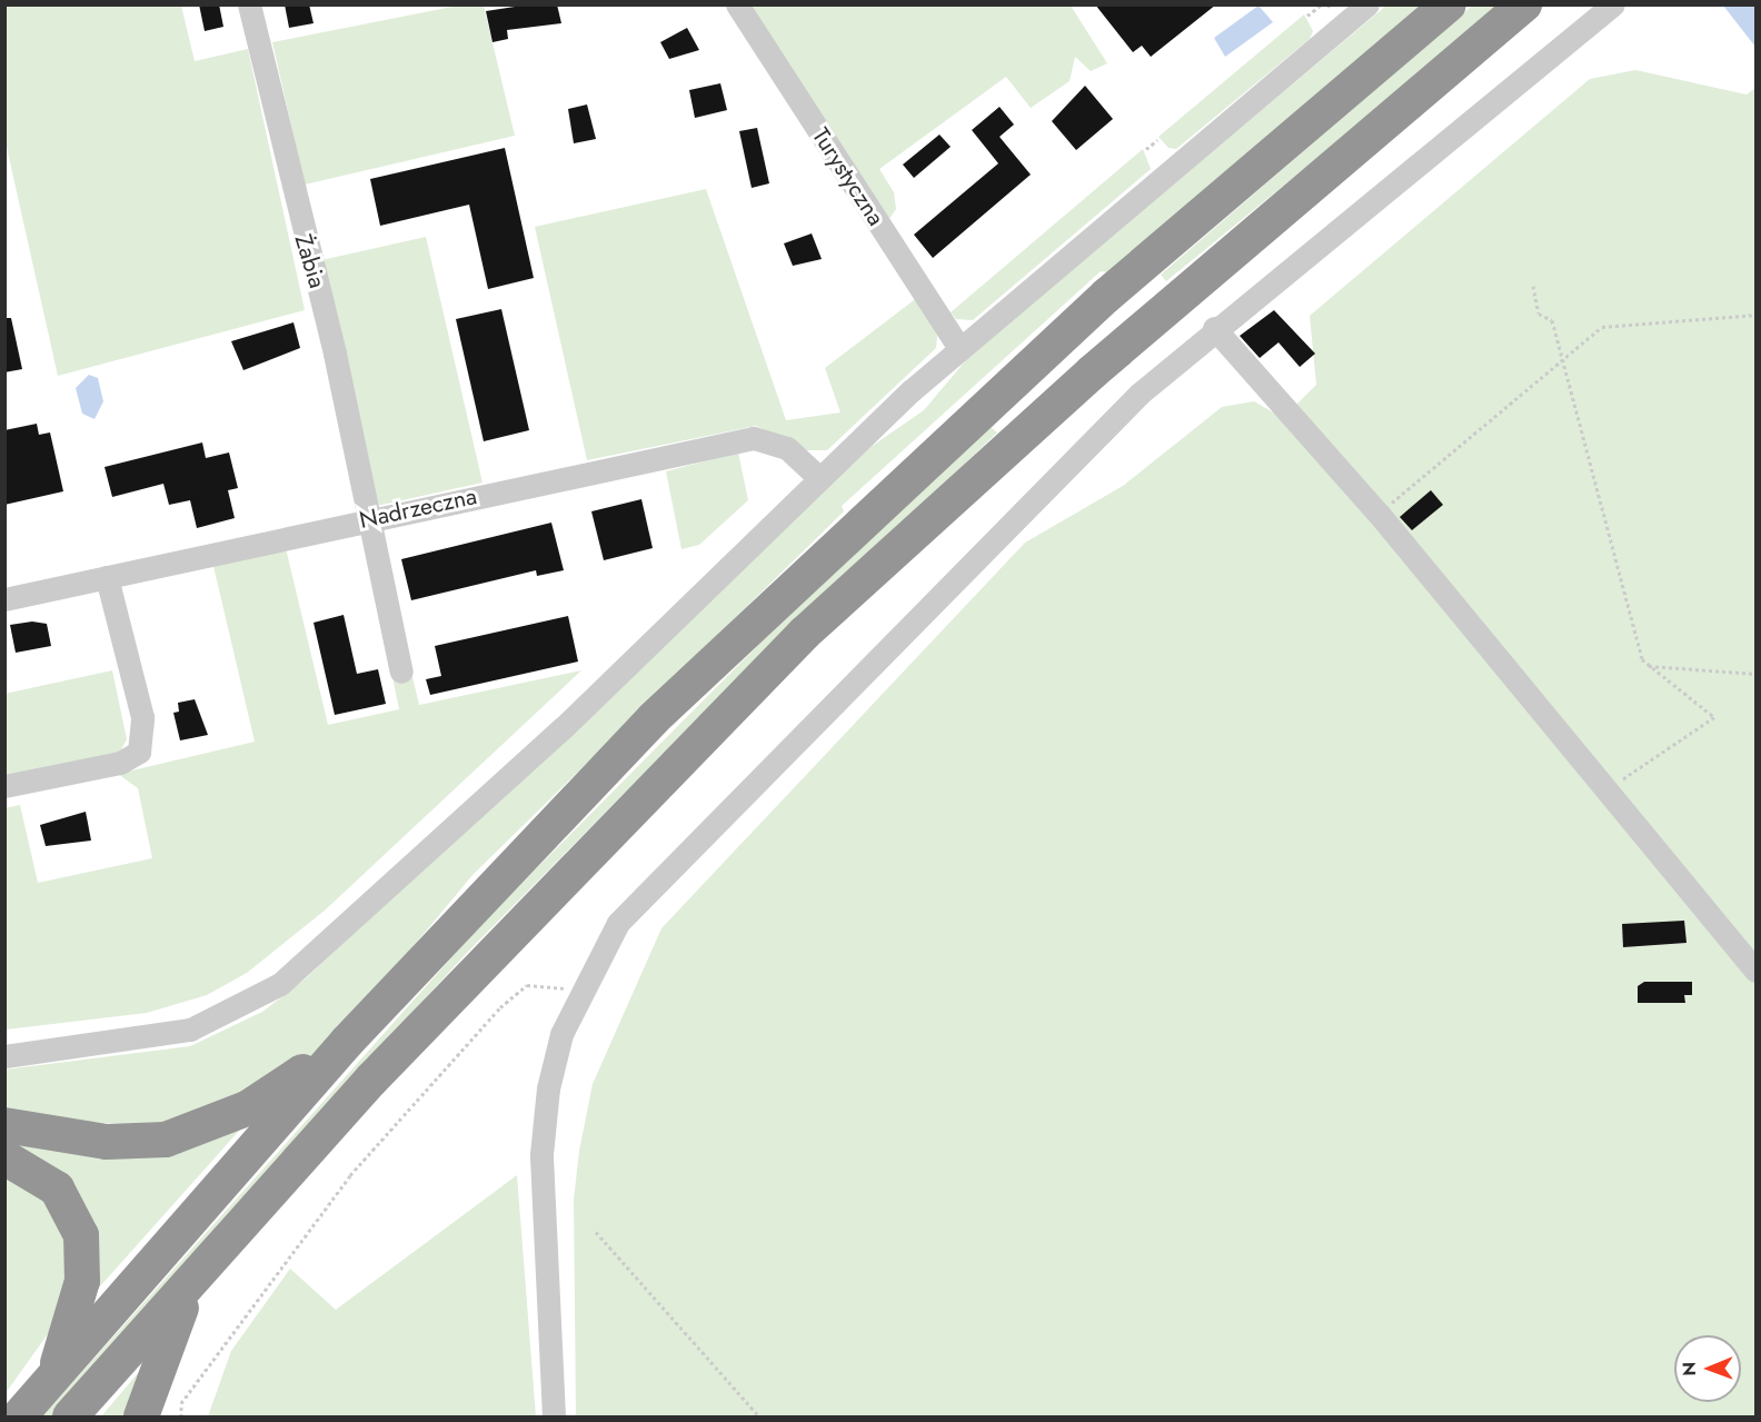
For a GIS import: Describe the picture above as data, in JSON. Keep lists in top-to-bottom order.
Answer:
{
  "streets": {
    "street": ["Turystyczna", "Żabia", "Nadrzeczna"]
  },
  "crossings": [
    ["Żabia", "Nadrzeczna"]
  ],
  "north": "left"
}
